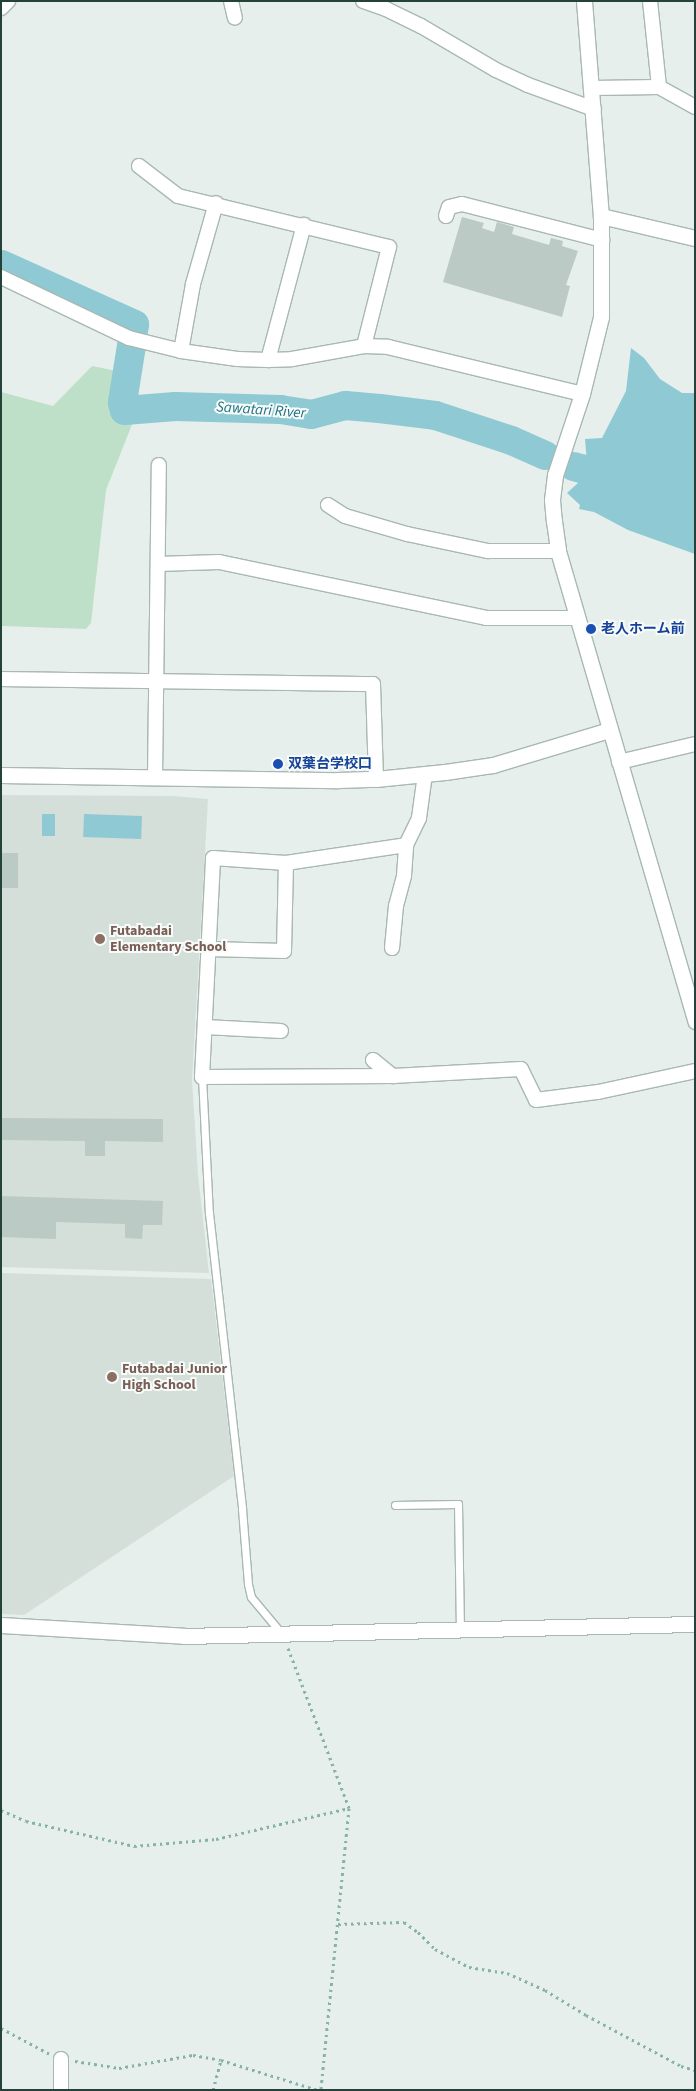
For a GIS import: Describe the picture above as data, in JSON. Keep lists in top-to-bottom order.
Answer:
{
  "water": ["Sawatari River"],
  "places": [
    "老人ホーム前",
    "双葉台学校口",
    "Futabadai Elementary School",
    "Futabadai Junior High School"
  ]
}
